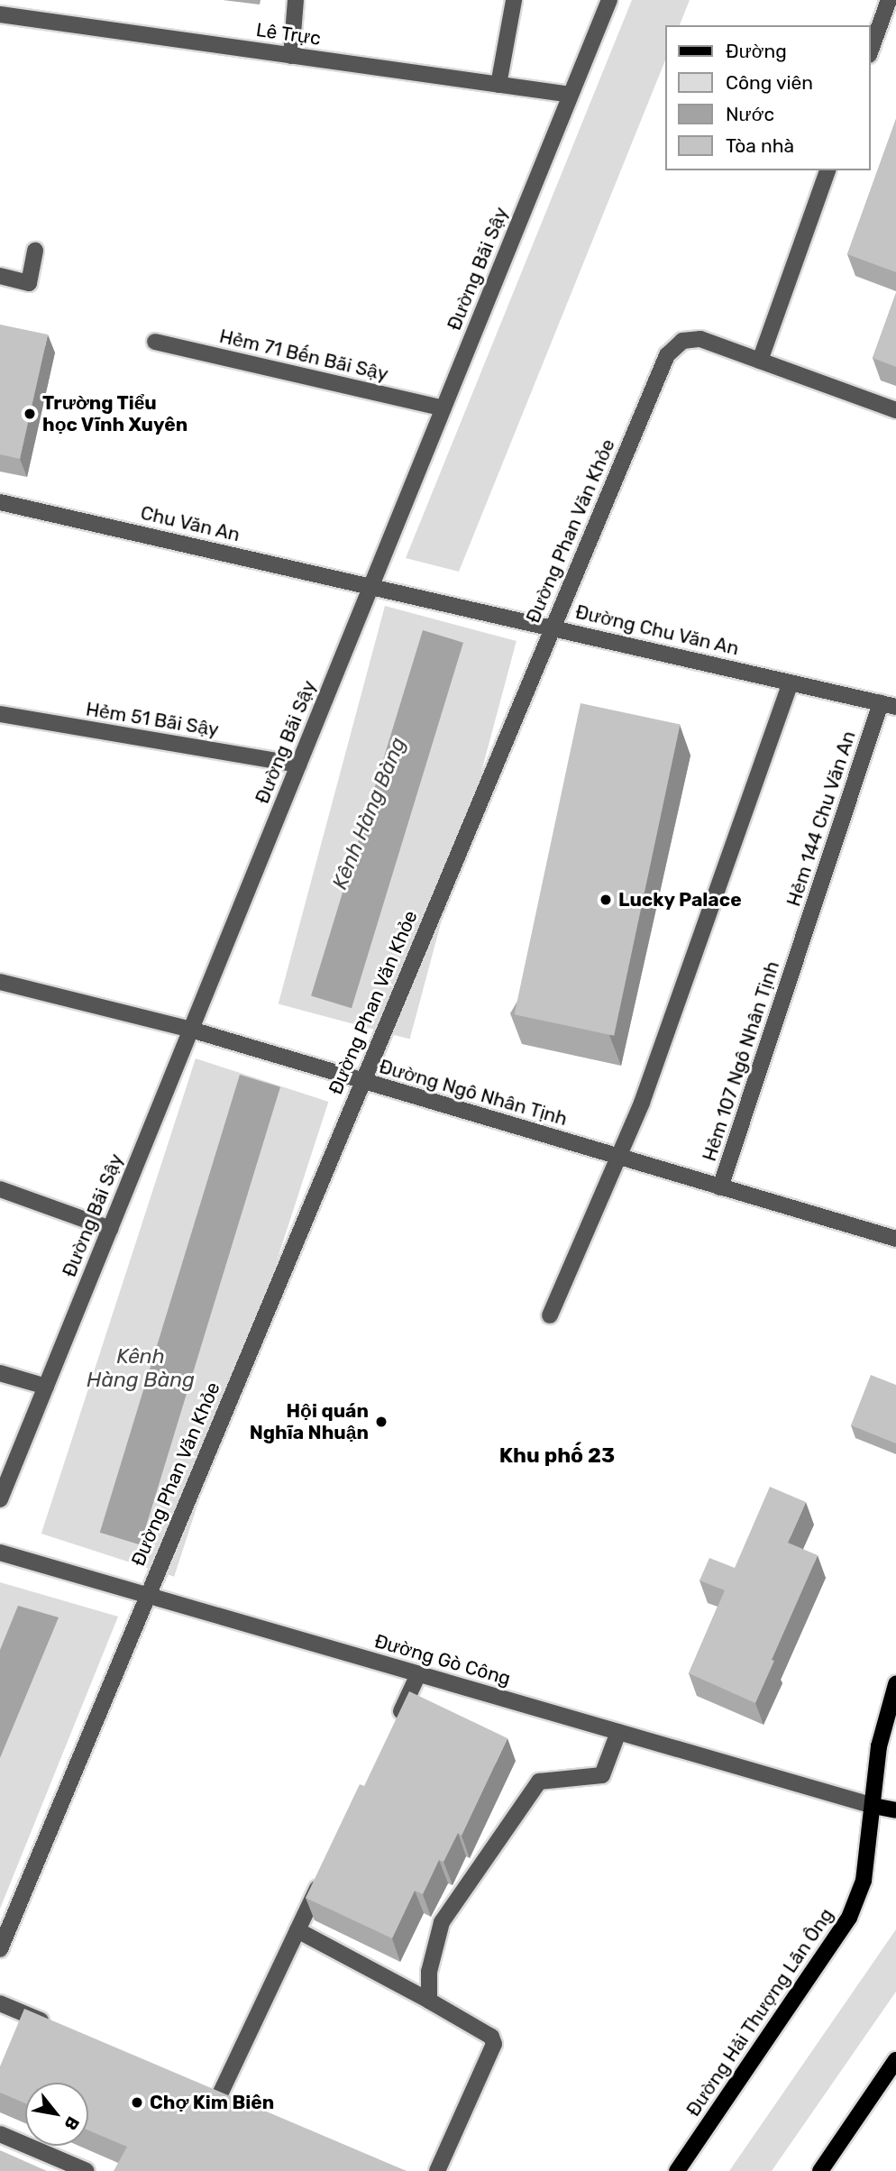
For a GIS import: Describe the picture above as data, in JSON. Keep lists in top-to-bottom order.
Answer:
{
  "streets": {
    "main road": ["Đường Hải Thượng Lãn Ông"],
    "street": [
      "Lê Trực",
      "Đường Bãi Sậy",
      "Hẻm 71 Bến Bãi Sậy",
      "Chu Văn An",
      "Đường Phan Văn Khỏe",
      "Đường Chu Văn An",
      "Hẻm 51 Bãi Sậy",
      "Hẻm 144 Chu Văn An",
      "Hẻm 107 Ngô Nhân Tịnh",
      "Đường Ngô Nhân Tịnh",
      "Đường Gò Công"
    ]
  },
  "crossings": [
    ["Lê Trực", "Đường Bãi Sậy"],
    ["Đường Bãi Sậy", "Hẻm 71 Bến Bãi Sậy"],
    ["Đường Bãi Sậy", "Chu Văn An"],
    ["Đường Bãi Sậy", "Đường Chu Văn An"],
    ["Đường Bãi Sậy", "Hẻm 51 Bãi Sậy"],
    ["Đường Bãi Sậy", "Đường Ngô Nhân Tịnh"],
    ["Chu Văn An", "Đường Chu Văn An"],
    ["Đường Phan Văn Khỏe", "Đường Chu Văn An"],
    ["Đường Phan Văn Khỏe", "Đường Ngô Nhân Tịnh"],
    ["Đường Phan Văn Khỏe", "Đường Gò Công"],
    ["Đường Chu Văn An", "Hẻm 144 Chu Văn An"],
    ["Hẻm 144 Chu Văn An", "Hẻm 107 Ngô Nhân Tịnh"],
    ["Hẻm 107 Ngô Nhân Tịnh", "Đường Ngô Nhân Tịnh"],
    ["Đường Gò Công", "Đường Hải Thượng Lãn Ông"]
  ],
  "districts": ["Khu phố 23"],
  "water": ["Kênh Hàng Bàng"],
  "places": [
    "Trường Tiểu học Vĩnh Xuyên",
    "Lucky Palace",
    "Hội quán Nghĩa Nhuận",
    "Chợ Kim Biên"
  ],
  "legend": [
    "Đường",
    "Công viên",
    "Nước",
    "Tòa nhà"
  ],
  "north": "bottom right"
}
